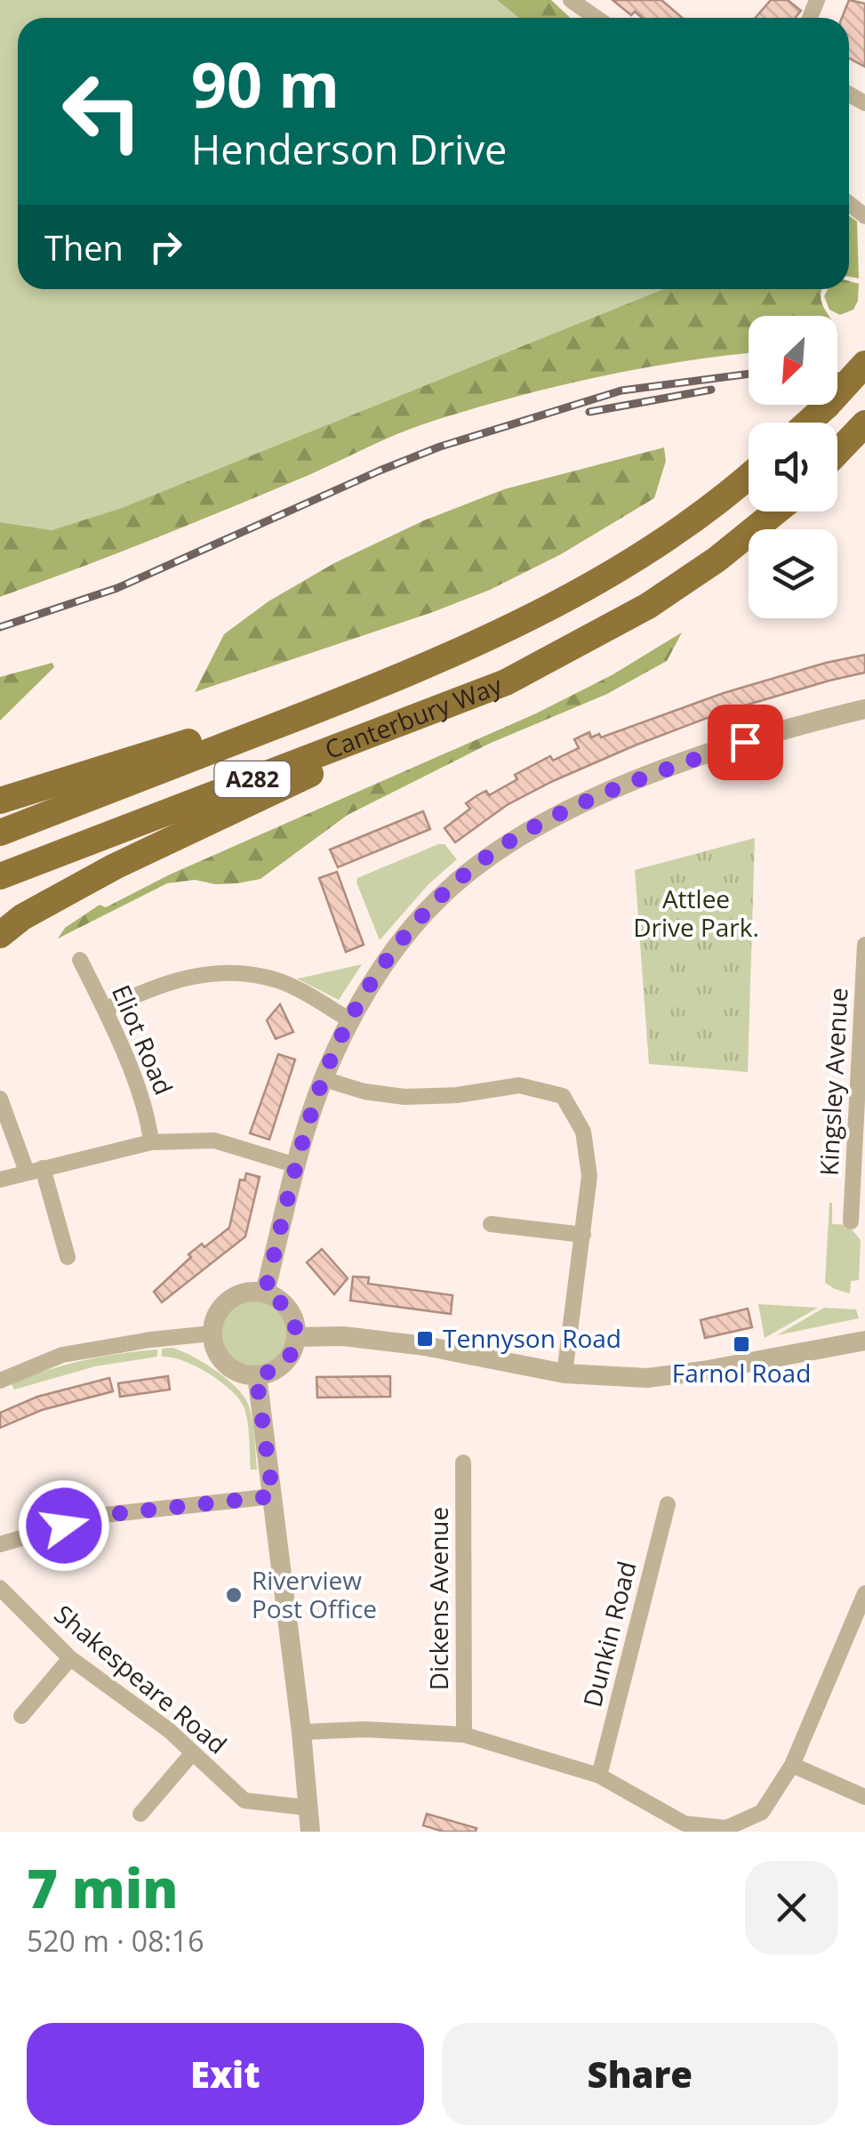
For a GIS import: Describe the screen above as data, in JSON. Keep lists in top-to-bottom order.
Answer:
{
  "streets": {
    "highway": ["Canterbury Way", "A282"],
    "street": [
      "Eliot Road",
      "Kingsley Avenue",
      "Dickens Avenue",
      "Dunkin Road",
      "Shakespeare Road"
    ]
  },
  "crossings": [
    ["Canterbury Way", "A282"]
  ],
  "parks": ["Attlee Drive Park."],
  "places": {
    "transit": ["Tennyson Road", "Farnol Road"],
    "other": ["Riverview Post Office"]
  },
  "north": "bottom left",
  "page": {
    "turn": ["90 m", "Henderson Drive"],
    "then": "Then",
    "heading": ["7 min", "520 m · 08:16"],
    "buttons": ["Exit", "Share"]
  }
}
